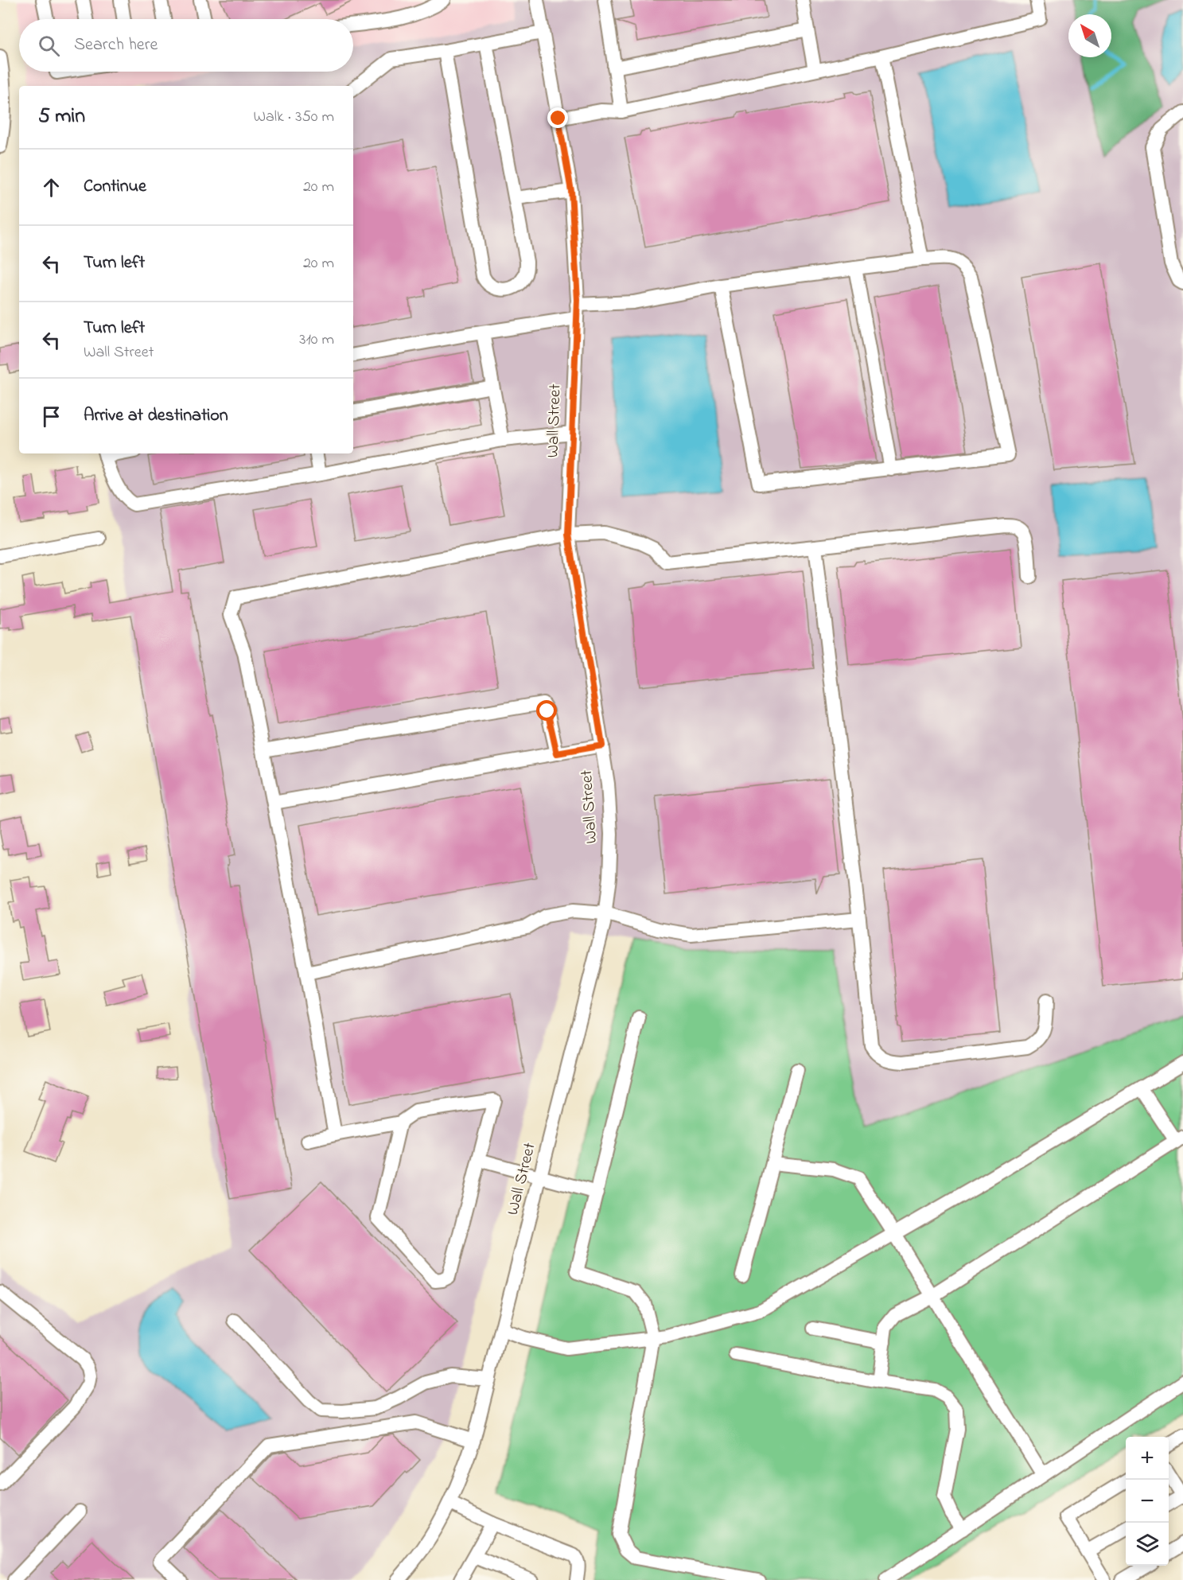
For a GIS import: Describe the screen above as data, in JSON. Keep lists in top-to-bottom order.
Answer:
{
  "streets": {
    "street": ["Wall Street"]
  },
  "north": "top left",
  "page": {
    "search": "Search here",
    "heading": ["5 min", "Walk · 350 m"],
    "list": [
      ["Continue", "20 m"],
      ["Turn left", "20 m"],
      ["Turn left", "Wall Street", "310 m"],
      "Arrive at destination"
    ],
    "map_buttons": ["+", "−"]
  }
}
